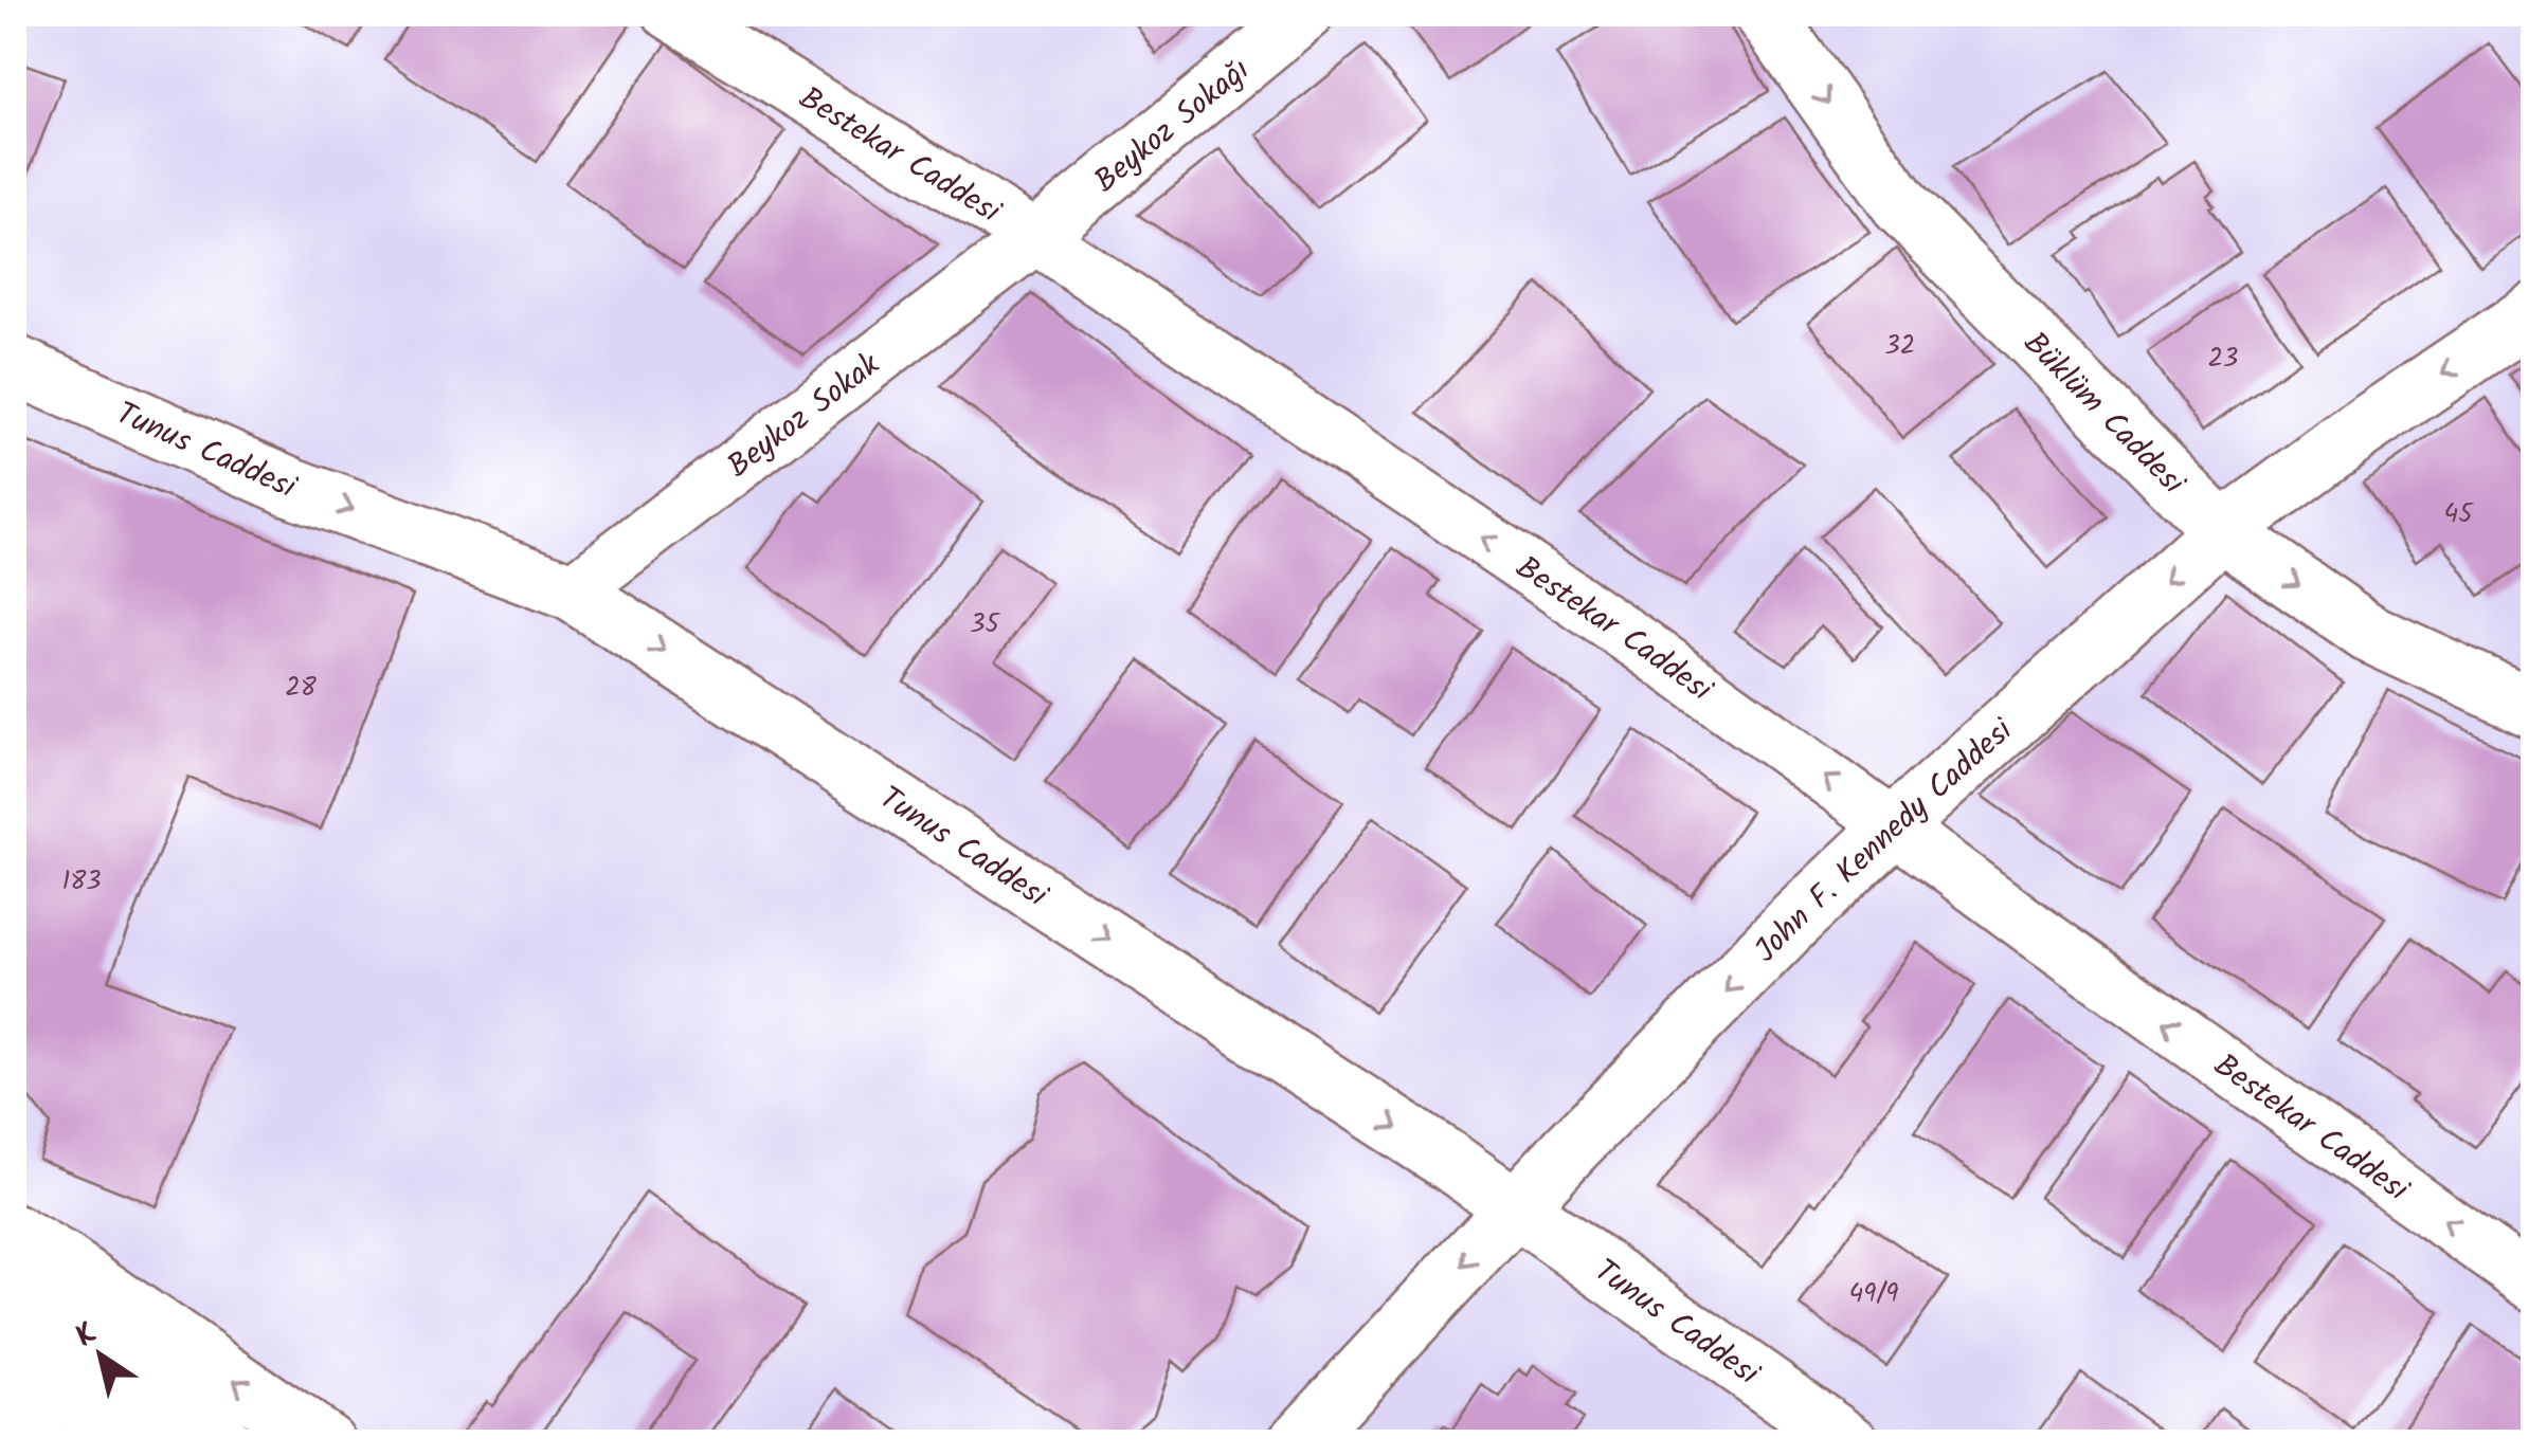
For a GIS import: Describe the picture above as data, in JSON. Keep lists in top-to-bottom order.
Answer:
{
  "streets": {
    "street": [
      "Beykoz Sokağı",
      "Bestekar Caddesi",
      "Büklüm Caddesi",
      "Beykoz Sokak",
      "Tunus Caddesi",
      "John F. Kennedy Caddesi"
    ]
  },
  "crossings": [
    ["Beykoz Sokağı", "Bestekar Caddesi"],
    ["Beykoz Sokağı", "Beykoz Sokak"],
    ["Bestekar Caddesi", "Beykoz Sokak"],
    ["Bestekar Caddesi", "John F. Kennedy Caddesi"],
    ["Büklüm Caddesi", "John F. Kennedy Caddesi"],
    ["Beykoz Sokak", "Tunus Caddesi"],
    ["Tunus Caddesi", "John F. Kennedy Caddesi"]
  ],
  "one_way": [
    "Bestekar Caddesi",
    "Büklüm Caddesi",
    "Tunus Caddesi",
    "John F. Kennedy Caddesi"
  ],
  "house_numbers": [
    "32",
    "23",
    "45",
    "35",
    "28",
    "183",
    "49/9"
  ],
  "north": "top left"
}
